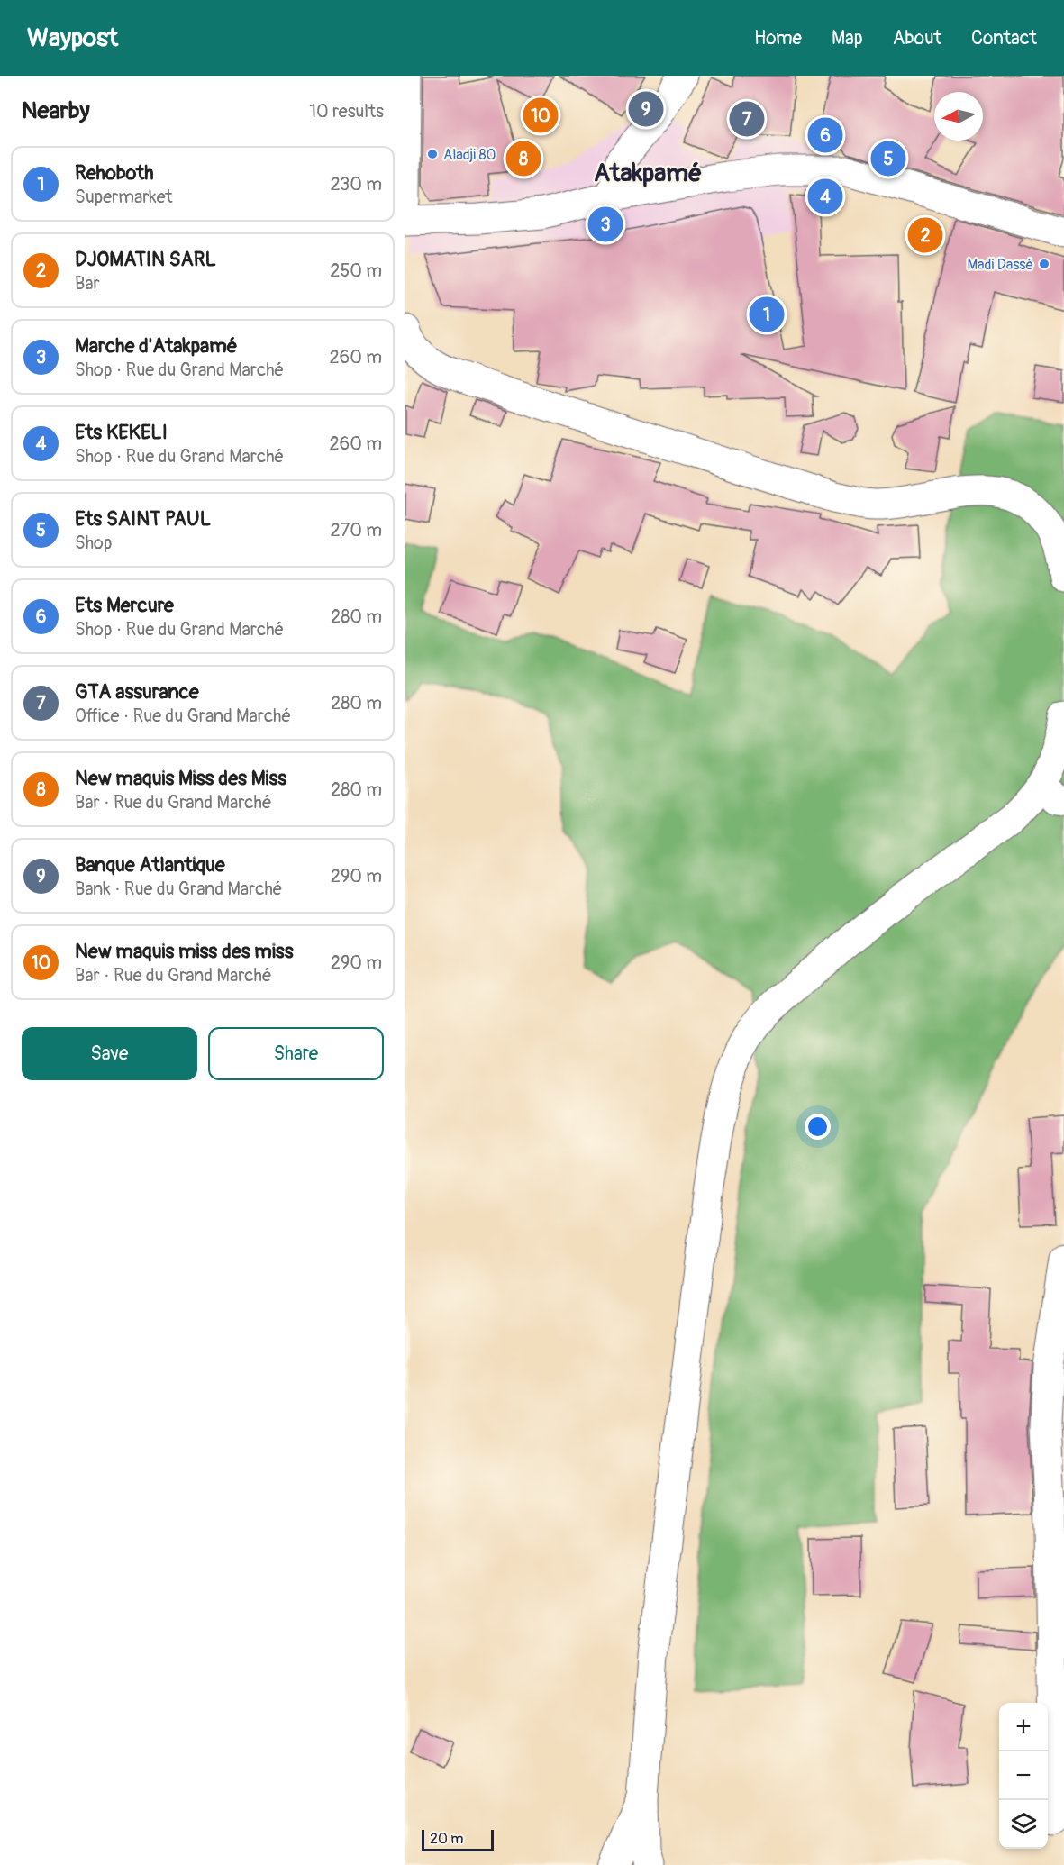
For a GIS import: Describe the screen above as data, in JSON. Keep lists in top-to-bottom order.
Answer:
{
  "districts": ["Atakpamé"],
  "places": ["Aladji 80", "Madi Dassé"],
  "scale_bar": "20 m",
  "north": "left",
  "page": {
    "header": "Waypost",
    "nav": [
      "Home",
      "Map",
      "About",
      "Contact"
    ],
    "heading": ["Nearby", "10 results"],
    "pins": [
      "9",
      "10",
      "7",
      "6",
      "5",
      "8",
      "4",
      "3",
      "2",
      "1"
    ],
    "list": [
      {
        "mark": "1",
        "name": "Rehoboth",
        "note": "Supermarket",
        "value": "230 m"
      },
      {
        "mark": "2",
        "name": "DJOMATIN SARL",
        "note": "Bar",
        "value": "250 m"
      },
      {
        "mark": "3",
        "name": "Marche d'Atakpamé",
        "note": "Shop · Rue du Grand Marché",
        "value": "260 m"
      },
      {
        "mark": "4",
        "name": "Ets KEKELI",
        "note": "Shop · Rue du Grand Marché",
        "value": "260 m"
      },
      {
        "mark": "5",
        "name": "Ets SAINT PAUL",
        "note": "Shop",
        "value": "270 m"
      },
      {
        "mark": "6",
        "name": "Ets Mercure",
        "note": "Shop · Rue du Grand Marché",
        "value": "280 m"
      },
      {
        "mark": "7",
        "name": "GTA assurance",
        "note": "Office · Rue du Grand Marché",
        "value": "280 m"
      },
      {
        "mark": "8",
        "name": "New maquis Miss des Miss",
        "note": "Bar · Rue du Grand Marché",
        "value": "280 m"
      },
      {
        "mark": "9",
        "name": "Banque Atlantique",
        "note": "Bank · Rue du Grand Marché",
        "value": "290 m"
      },
      {
        "mark": "10",
        "name": "New maquis miss des miss",
        "note": "Bar · Rue du Grand Marché",
        "value": "290 m"
      }
    ],
    "buttons": ["Save", "Share"],
    "map_buttons": ["+", "−"],
    "scale": "20 m"
  }
}
